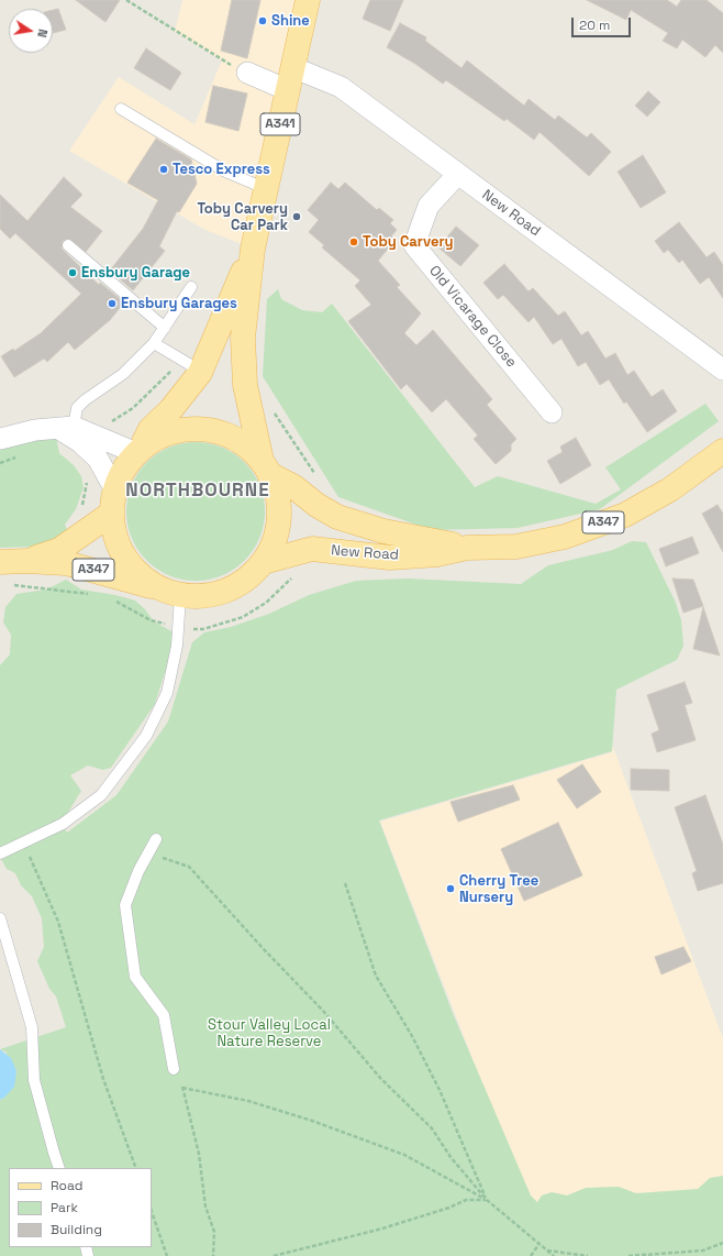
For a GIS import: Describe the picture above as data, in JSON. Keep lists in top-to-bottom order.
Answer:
{
  "streets": {
    "main road": ["A341", "New Road", "A347"],
    "street": ["Old Vicarage Close"]
  },
  "crossings": [
    ["A341", "New Road"],
    ["New Road", "Old Vicarage Close"]
  ],
  "districts": ["NORTHBOURNE"],
  "parks": ["Stour Valley Local Nature Reserve"],
  "places": [
    "Shine",
    "Tesco Express",
    "Toby Carvery Car Park",
    "Toby Carvery",
    "Ensbury Garage",
    "Ensbury Garages",
    "Cherry Tree Nursery"
  ],
  "legend": ["Road", "Park", "Building"],
  "scale_bar": "20 m",
  "north": "right"
}
